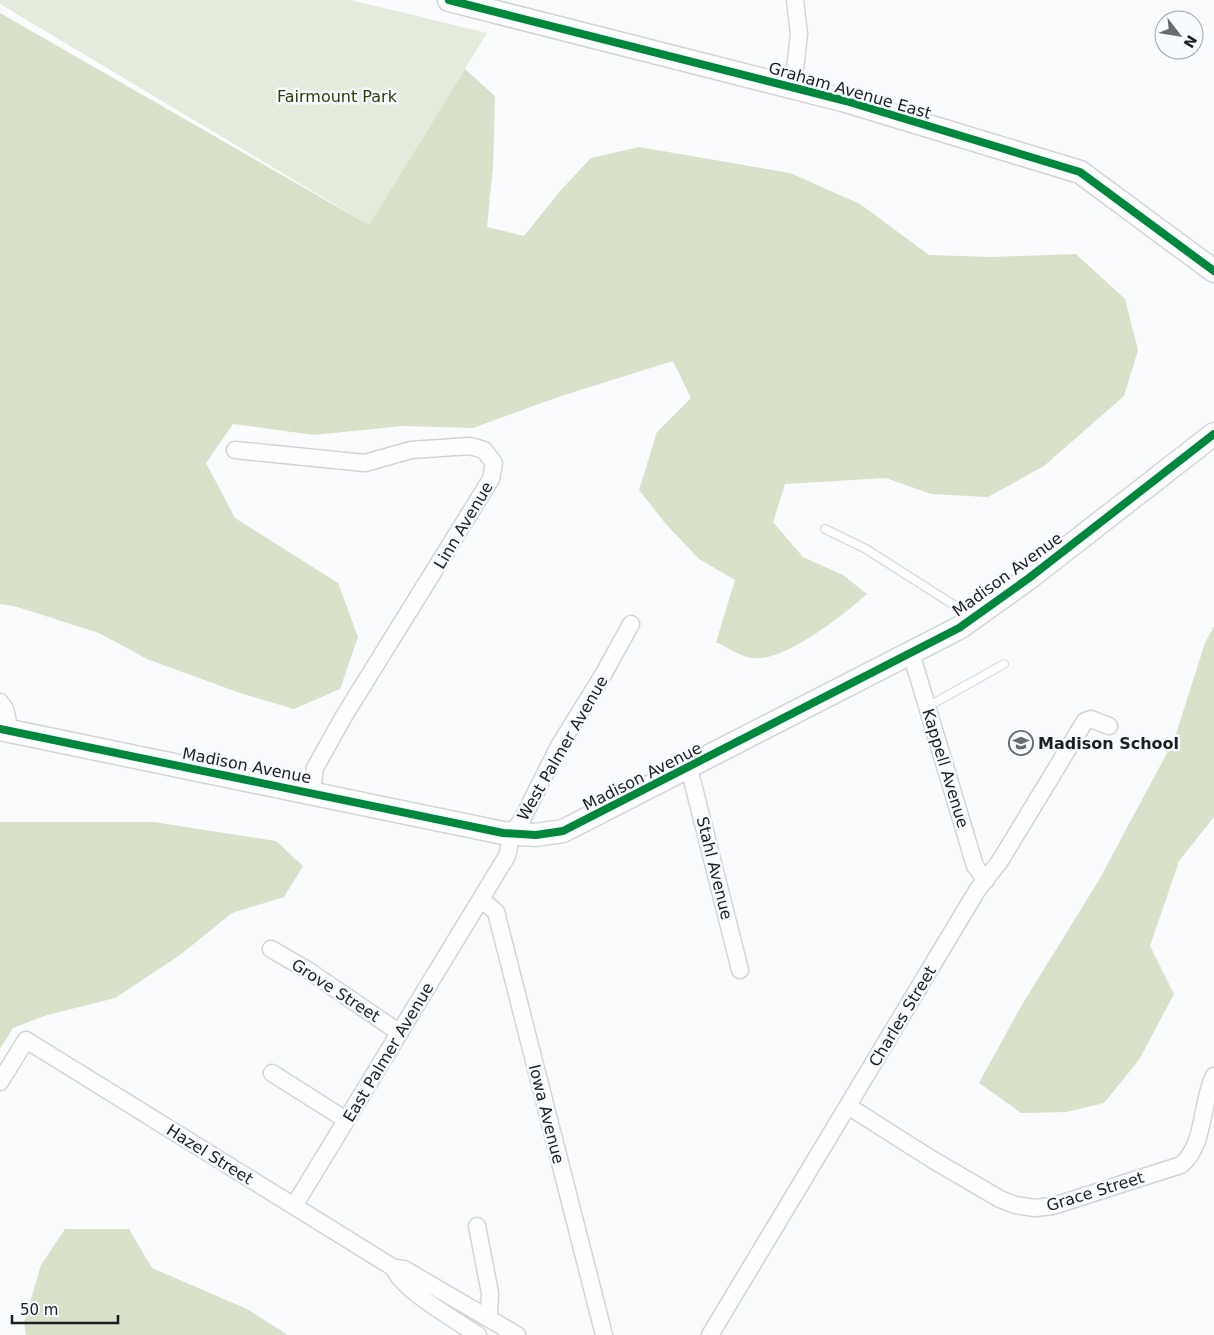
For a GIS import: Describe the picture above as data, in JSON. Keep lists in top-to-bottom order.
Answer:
{
  "streets": {
    "main road": ["Graham Avenue East", "Madison Avenue"],
    "street": [
      "Linn Avenue",
      "West Palmer Avenue",
      "Kappell Avenue",
      "Stahl Avenue",
      "Grove Street",
      "Charles Street",
      "East Palmer Avenue",
      "Iowa Avenue",
      "Hazel Street",
      "Grace Street"
    ]
  },
  "crossings": [
    ["Linn Avenue", "Madison Avenue"],
    ["Madison Avenue", "West Palmer Avenue"],
    ["Madison Avenue", "Kappell Avenue"],
    ["Madison Avenue", "Stahl Avenue"],
    ["West Palmer Avenue", "East Palmer Avenue"],
    ["West Palmer Avenue", "Iowa Avenue"],
    ["Kappell Avenue", "Charles Street"],
    ["Grove Street", "East Palmer Avenue"],
    ["Charles Street", "Grace Street"],
    ["East Palmer Avenue", "Iowa Avenue"],
    ["East Palmer Avenue", "Hazel Street"]
  ],
  "parks": ["Fairmount Park"],
  "places": {
    "school or university": ["Madison School"]
  },
  "scale_bar": "50 m",
  "north": "bottom right"
}
